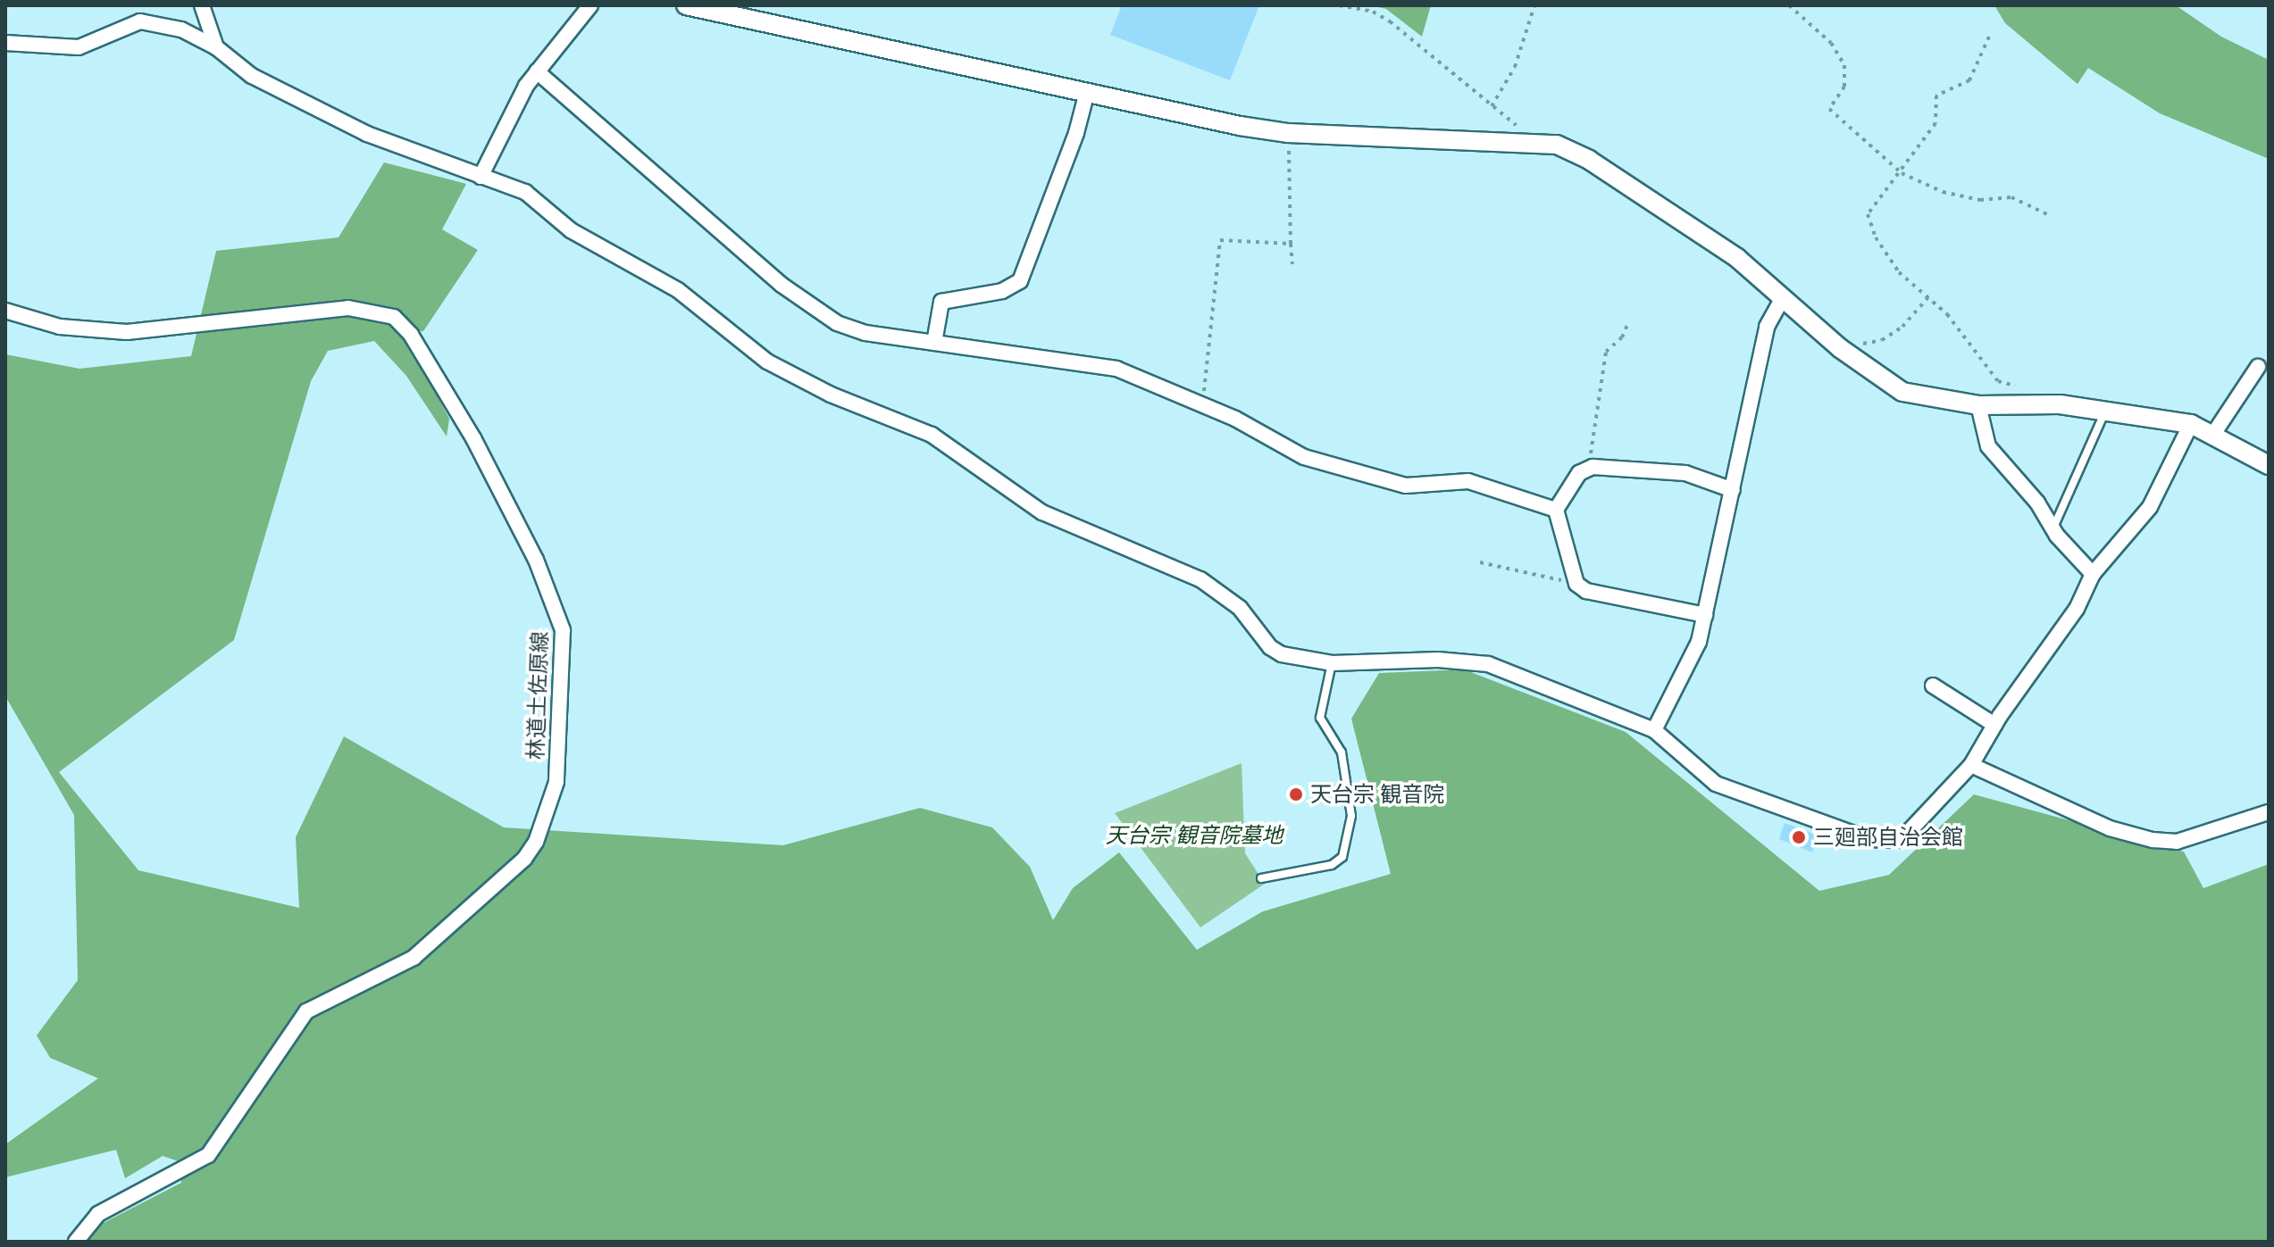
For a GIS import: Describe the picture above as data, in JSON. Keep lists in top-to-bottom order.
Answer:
{
  "streets": {
    "street": ["林道土佐原線"]
  },
  "parks": ["天台宗 観音院墓地"],
  "places": ["天台宗 観音院", "三廻部自治会館"]
}
